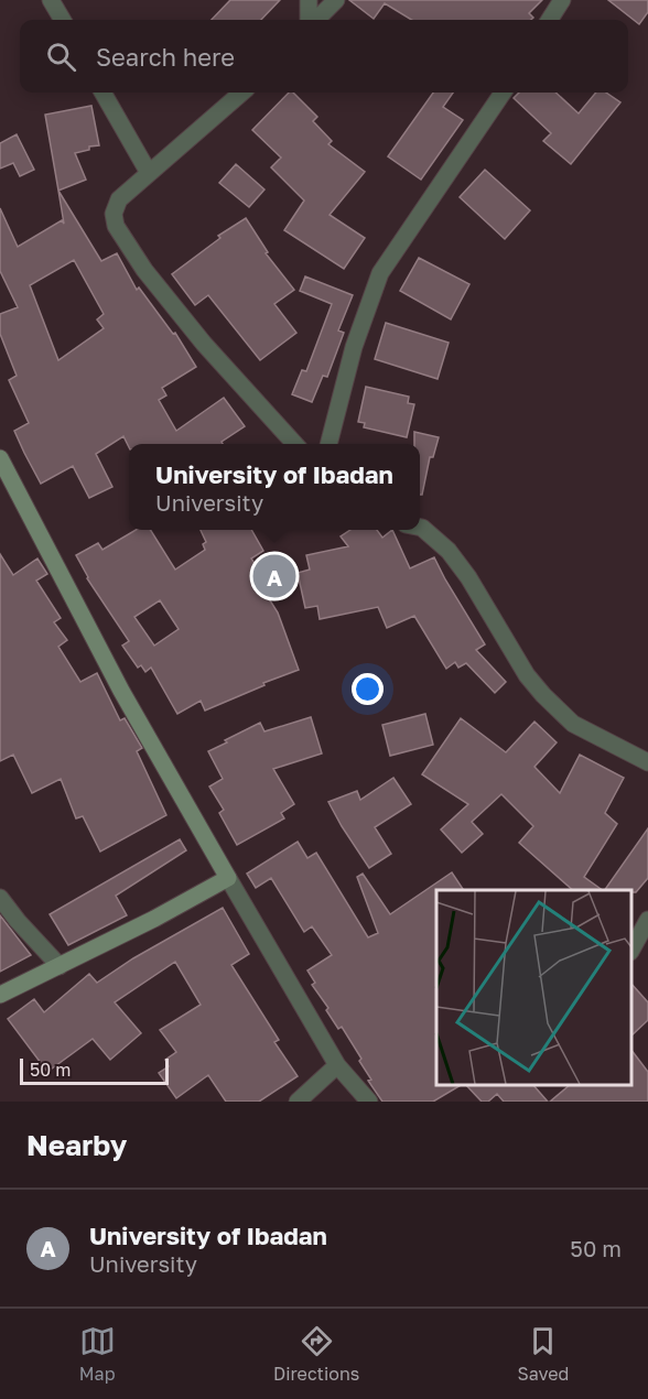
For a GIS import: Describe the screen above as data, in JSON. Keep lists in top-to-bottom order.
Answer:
{
  "scale_bar": "50 m",
  "page": {
    "search": "Search here",
    "popup": ["University of Ibadan", "University"],
    "pins": "A",
    "scale": "50 m",
    "heading": "Nearby",
    "list": [
      {
        "mark": "A",
        "name": "University of Ibadan",
        "note": "University",
        "value": "50 m"
      }
    ],
    "nav": ["Map", "Directions", "Saved"]
  }
}
